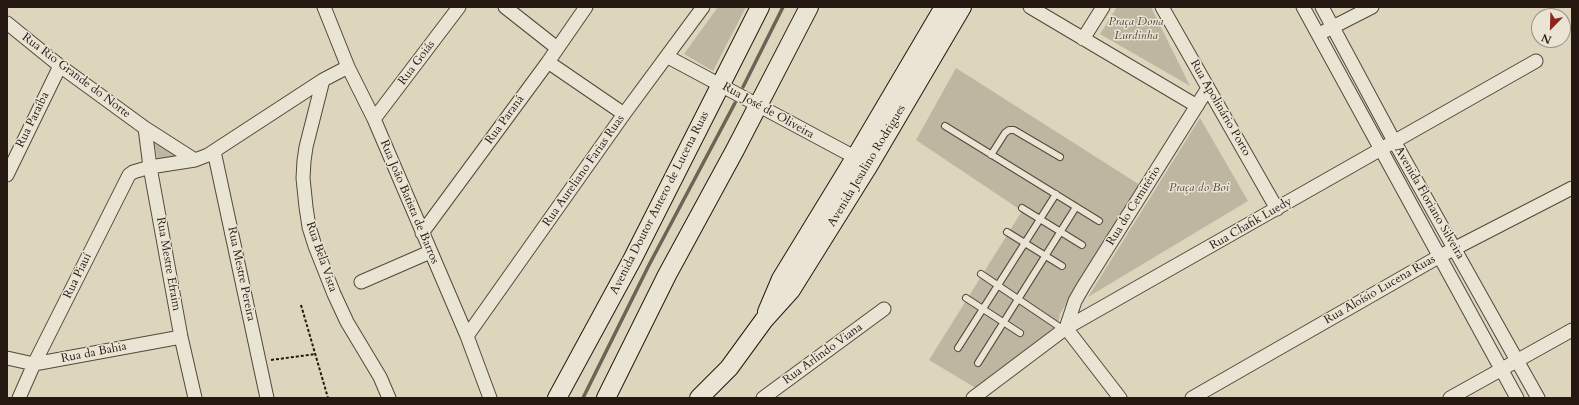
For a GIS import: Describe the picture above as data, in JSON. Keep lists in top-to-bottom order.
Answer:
{
  "streets": {
    "main road": ["Avenida Jesulino Rodrigues", "Avenida Doutor Antero de Lucena Ruas"],
    "street": [
      "Rua Goiás",
      "Rua Rio Grande do Norte",
      "Rua Apolinário Porto",
      "Rua José de Oliveira",
      "Rua Paraíba",
      "Rua Paraná",
      "Rua Aureliano Farias Ruas",
      "Rua João Batista de Barros",
      "Avenida Floriano Silveira",
      "Rua do Cemitério",
      "Rua Chafik Luedy",
      "Rua Bela Vista",
      "Rua Mestre Efraim",
      "Rua Mestre Pereira",
      "Rua Piauí",
      "Rua Aloísio Lucena Ruas",
      "Rua da Bahia",
      "Rua Arlindo Viana"
    ]
  },
  "crossings": [
    ["Rua Goiás", "Rua João Batista de Barros"],
    ["Rua Rio Grande do Norte", "Rua Paraíba"],
    ["Rua Rio Grande do Norte", "Rua Mestre Efraim"],
    ["Rua Rio Grande do Norte", "Rua Piauí"],
    ["Rua Apolinário Porto", "Rua do Cemitério"],
    ["Rua Apolinário Porto", "Rua Chafik Luedy"],
    ["Rua José de Oliveira", "Avenida Jesulino Rodrigues"],
    ["Rua José de Oliveira", "Rua Aureliano Farias Ruas"],
    ["Rua José de Oliveira", "Avenida Doutor Antero de Lucena Ruas"],
    ["Rua Paraná", "Rua João Batista de Barros"],
    ["Rua Aureliano Farias Ruas", "Rua João Batista de Barros"],
    ["Avenida Floriano Silveira", "Rua Chafik Luedy"],
    ["Avenida Floriano Silveira", "Rua Aloísio Lucena Ruas"],
    ["Rua do Cemitério", "Rua Chafik Luedy"],
    ["Rua Mestre Efraim", "Rua Piauí"],
    ["Rua Mestre Efraim", "Rua da Bahia"],
    ["Rua Mestre Pereira", "Rua Piauí"],
    ["Rua Piauí", "Rua da Bahia"]
  ],
  "parks": ["Praça Dona Lurdinha", "Praça do Boi"],
  "north": "bottom left"
}
